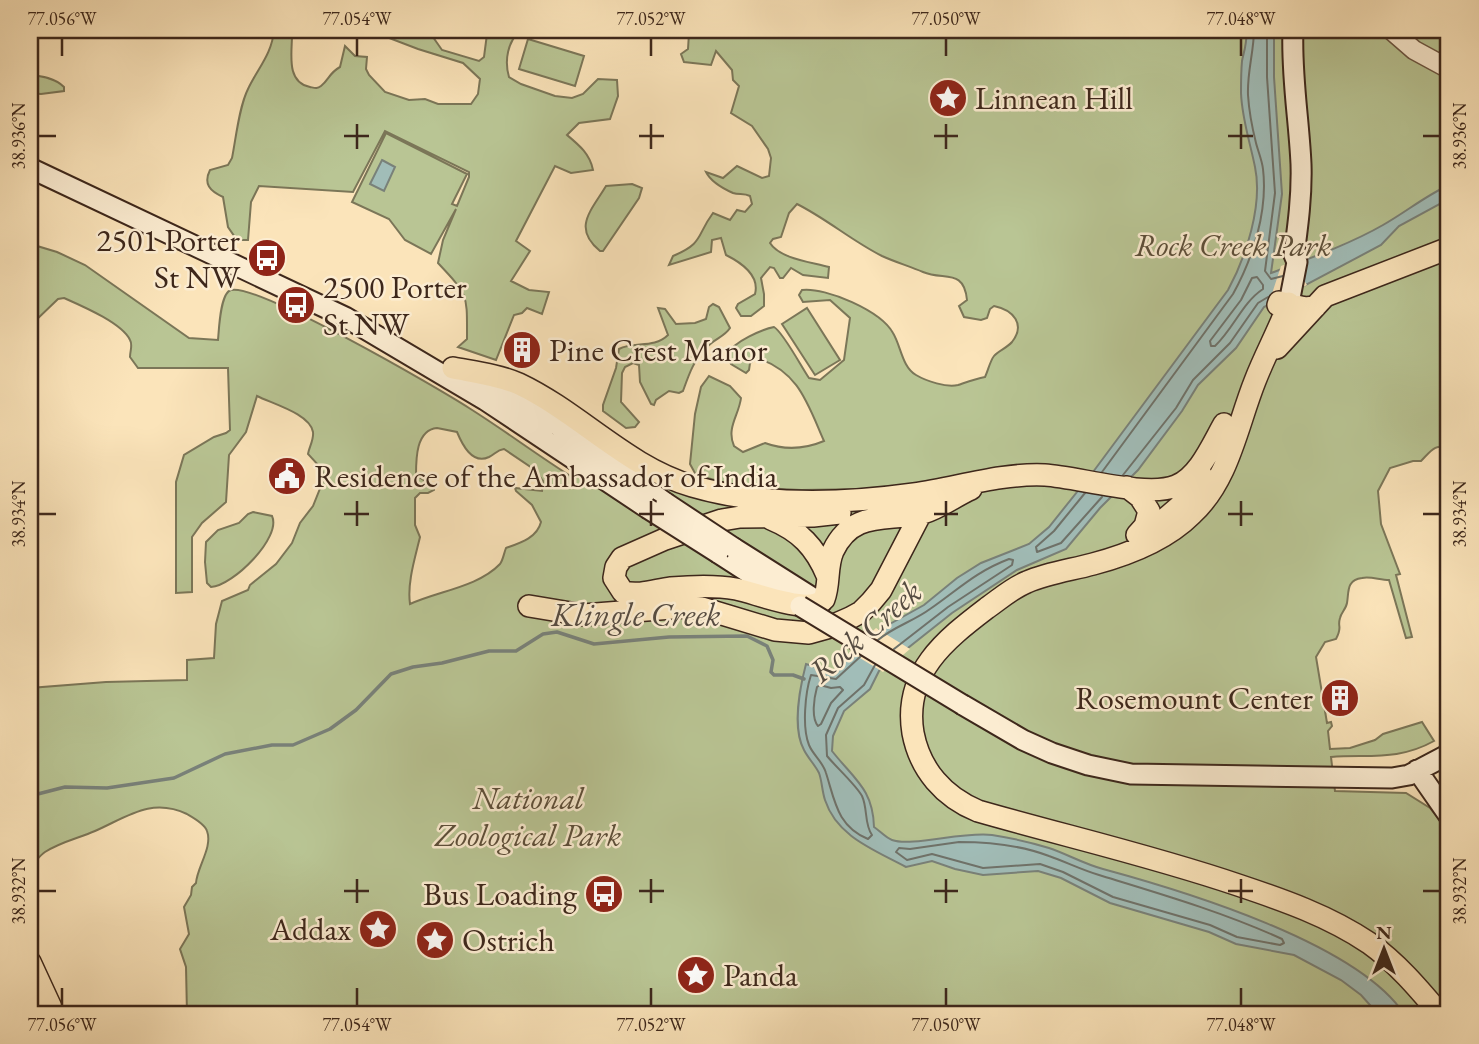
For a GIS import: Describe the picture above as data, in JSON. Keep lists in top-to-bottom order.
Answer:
{
  "water": ["Klingle Creek", "Rock Creek"],
  "parks": ["Rock Creek Park", "National Zoological Park"],
  "places": {
    "place": [
      "Linnean Hill",
      "Addax",
      "Ostrich",
      "Panda"
    ],
    "bus stop": ["2501 Porter St NW", "2500 Porter St NW", "Bus Loading"],
    "building": ["Pine Crest Manor", "Rosemount Center"],
    "public building": ["Residence of the Ambassador of India"]
  },
  "north": "top",
  "coordinates": [
    "77.056°W",
    "77.054°W",
    "77.052°W",
    "77.050°W",
    "77.048°W",
    "38.936°N",
    "38.934°N",
    "38.932°N"
  ]
}
